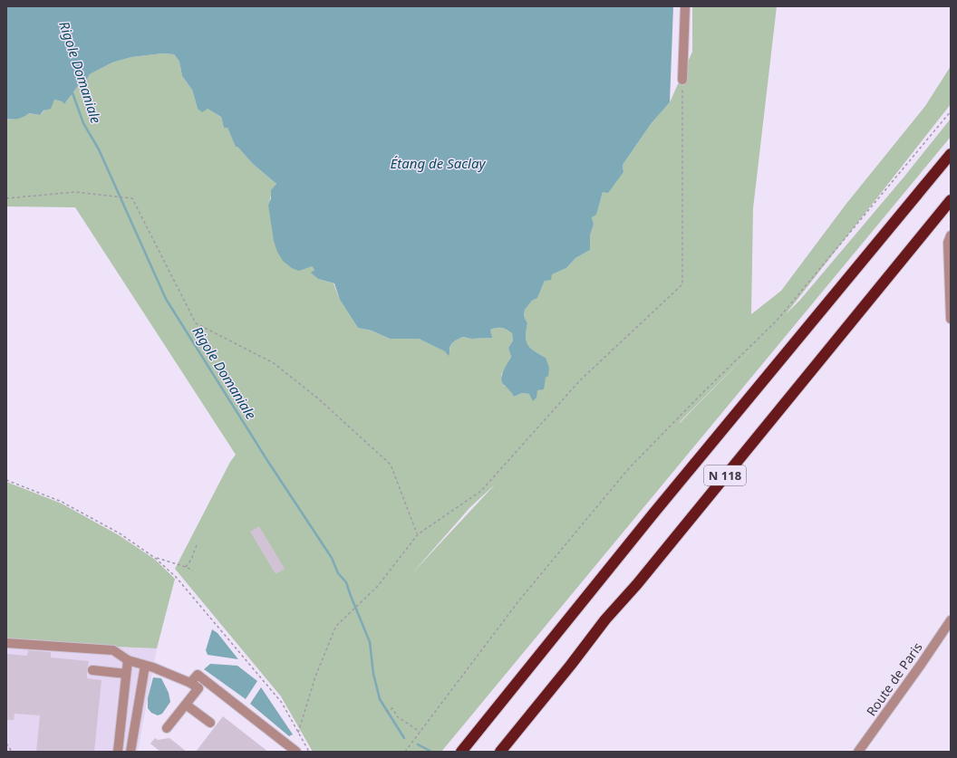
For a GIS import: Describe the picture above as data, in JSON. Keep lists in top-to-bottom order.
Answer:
{
  "streets": {
    "highway": ["N 118"],
    "street": ["Route de Paris"]
  },
  "water": ["Rigole Domaniale", "Étang de Saclay"]
}
